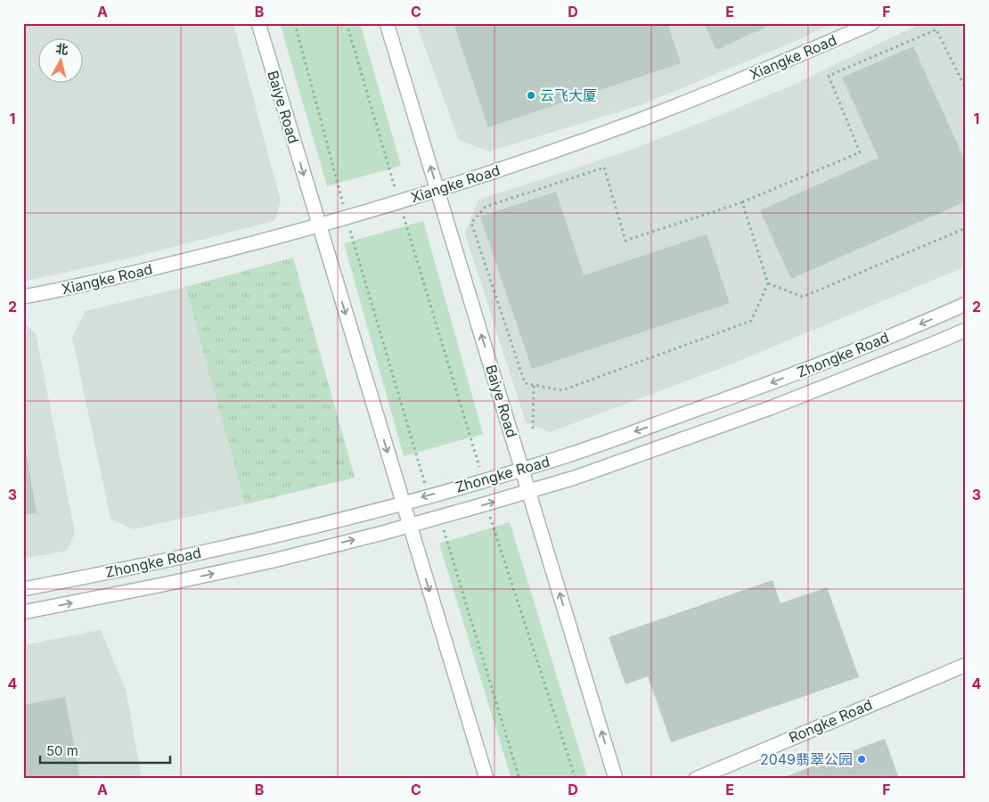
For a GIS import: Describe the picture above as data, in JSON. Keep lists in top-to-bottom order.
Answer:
{
  "streets": {
    "street": [
      "Xiangke Road",
      "Baiye Road",
      "Zhongke Road",
      "Rongke Road"
    ]
  },
  "crossings": [
    ["Xiangke Road", "Baiye Road"],
    ["Baiye Road", "Zhongke Road"]
  ],
  "places": ["云飞大厦", "2049翡翠公园"],
  "scale_bar": "50 m",
  "north": "top",
  "grid": {
    "columns": [
      "A",
      "B",
      "C",
      "D",
      "E",
      "F"
    ],
    "rows": [
      "1",
      "2",
      "3",
      "4"
    ]
  }
}
